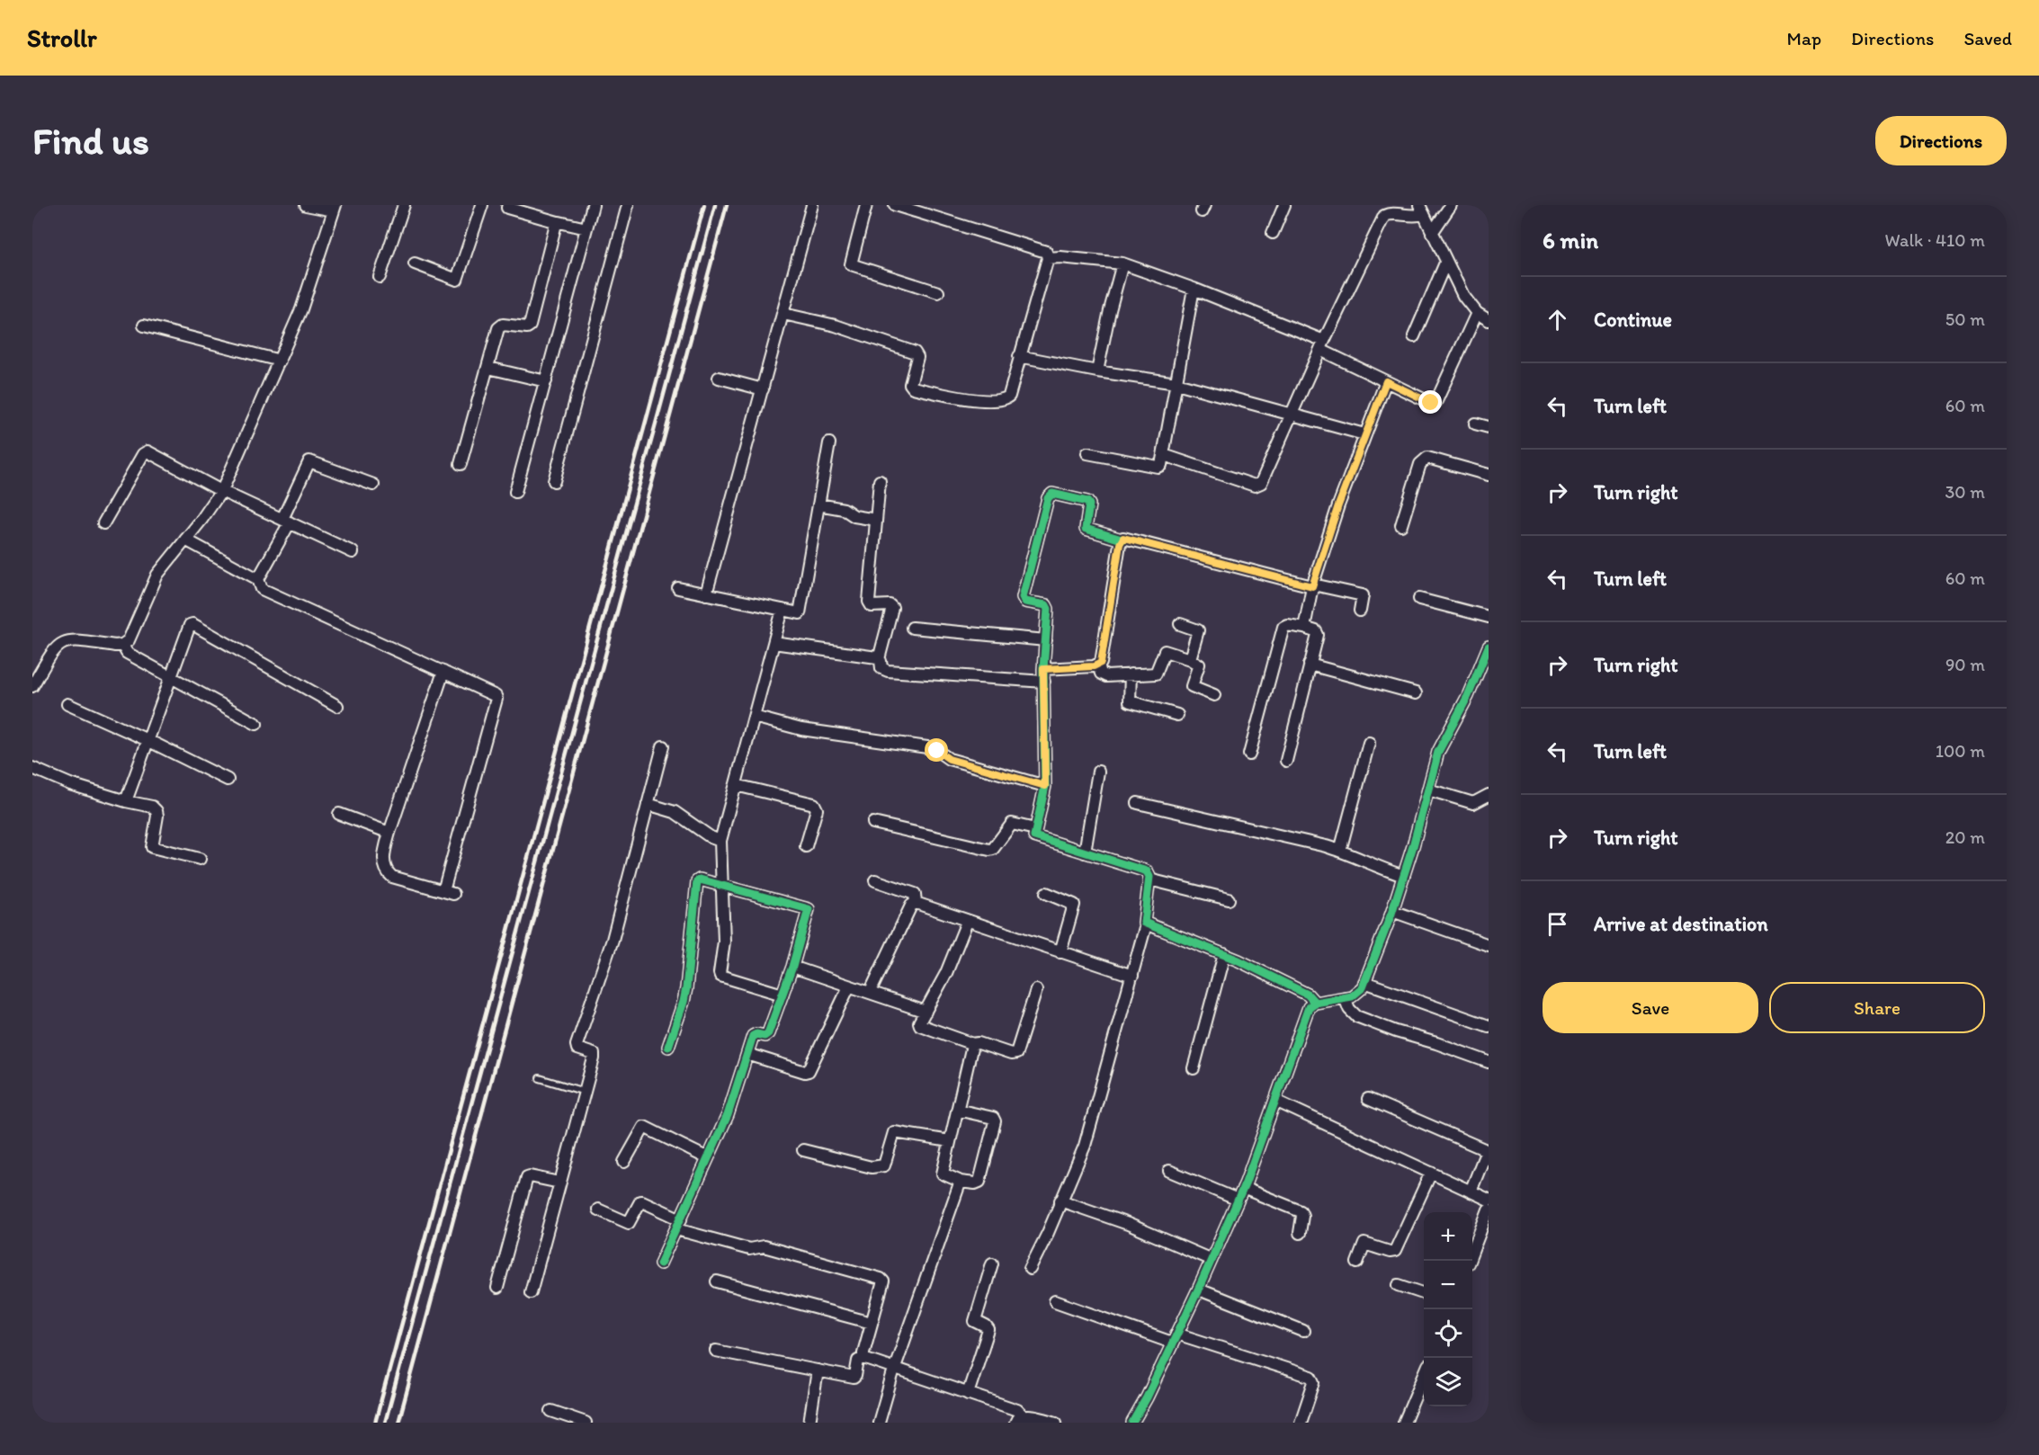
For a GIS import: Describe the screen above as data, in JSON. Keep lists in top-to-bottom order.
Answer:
{
  "page": {
    "header": "Strollr",
    "nav": ["Map", "Directions", "Saved"],
    "buttons": [
      "Directions",
      ["Save", "Share"]
    ],
    "title": "Find us",
    "heading": ["6 min", "Walk · 410 m"],
    "list": [
      ["Continue", "50 m"],
      ["Turn left", "60 m"],
      ["Turn right", "30 m"],
      ["Turn left", "60 m"],
      ["Turn right", "90 m"],
      ["Turn left", "100 m"],
      ["Turn right", "20 m"],
      "Arrive at destination"
    ],
    "map_buttons": ["+", "−"]
  }
}
